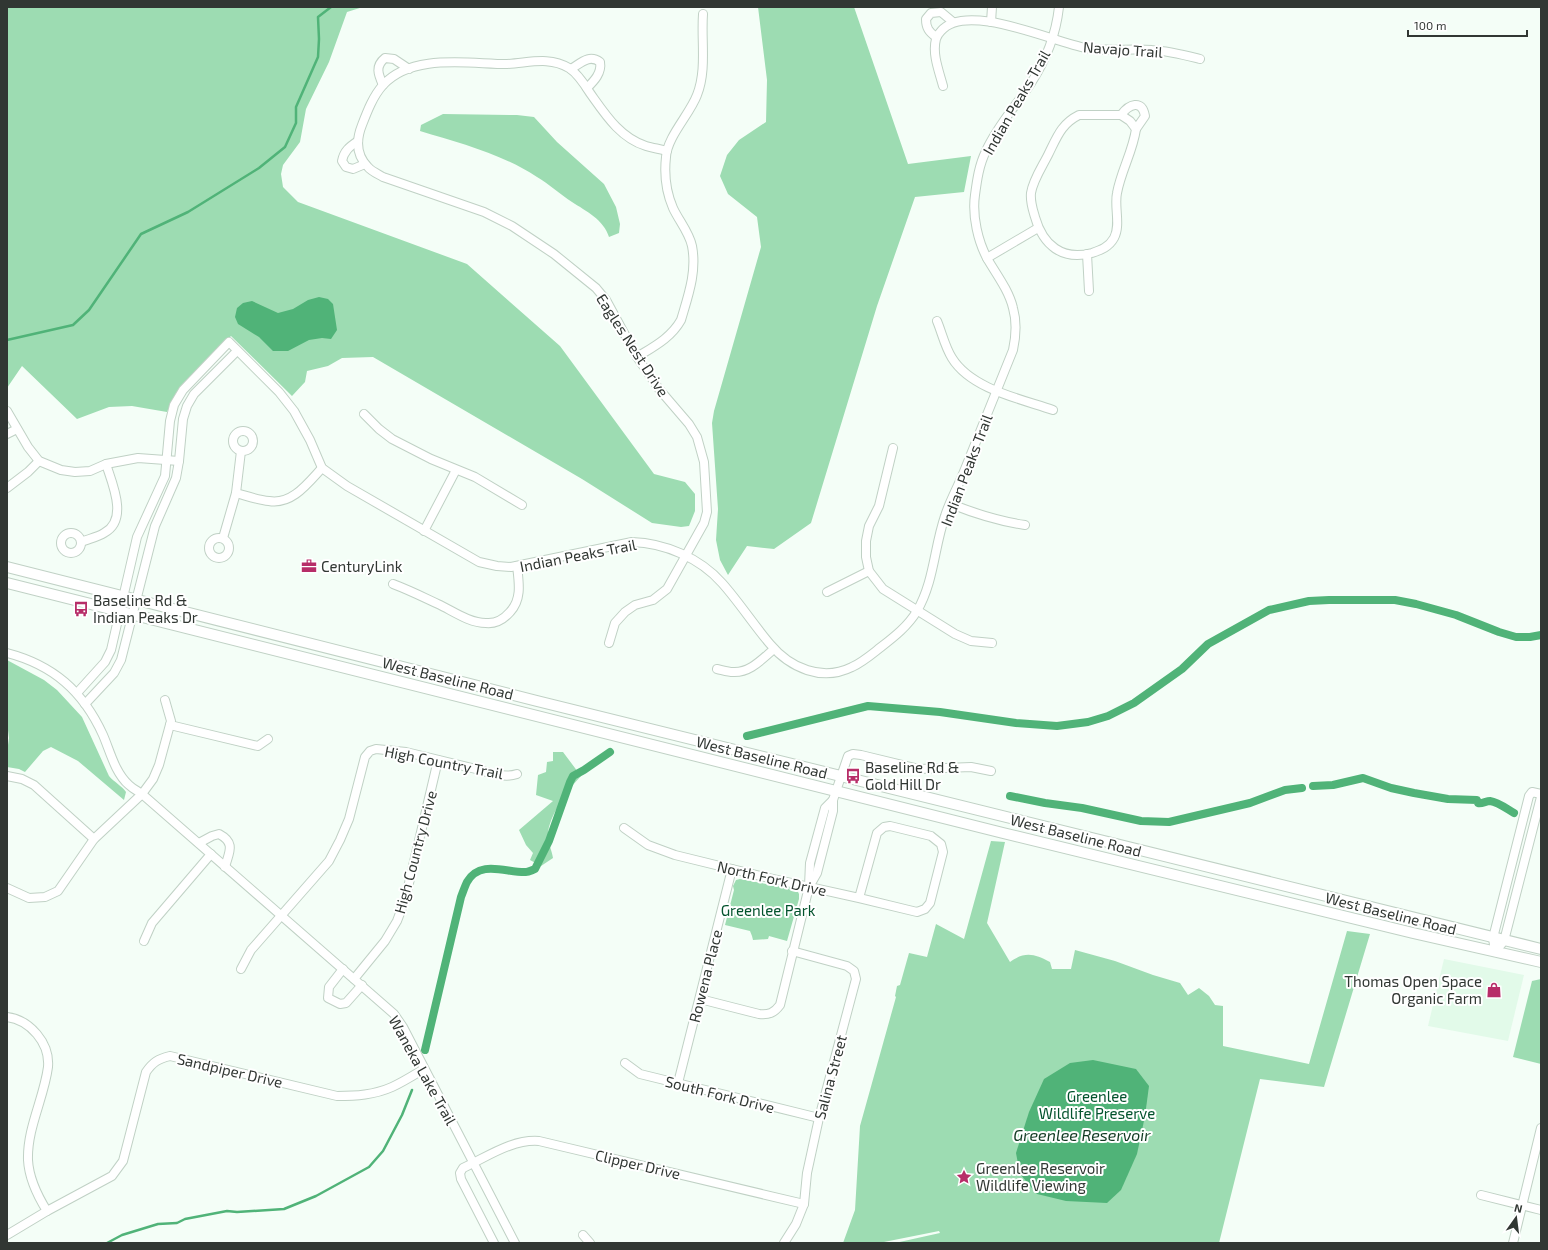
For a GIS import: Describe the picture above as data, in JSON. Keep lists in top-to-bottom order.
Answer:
{
  "streets": {
    "main road": ["West Baseline Road"],
    "street": [
      "Navajo Trail",
      "Indian Peaks Trail",
      "Eagles Nest Drive",
      "High Country Trail",
      "High Country Drive",
      "North Fork Drive",
      "Rowena Place",
      "Sandpiper Drive",
      "Waneka Lake Trail",
      "Salina Street",
      "South Fork Drive",
      "Clipper Drive"
    ]
  },
  "crossings": [
    ["Navajo Trail", "Indian Peaks Trail"],
    ["Indian Peaks Trail", "Eagles Nest Drive"],
    ["High Country Trail", "High Country Drive"],
    ["High Country Trail", "Waneka Lake Trail"],
    ["High Country Drive", "Waneka Lake Trail"],
    ["North Fork Drive", "Rowena Place"],
    ["Rowena Place", "South Fork Drive"],
    ["Sandpiper Drive", "Waneka Lake Trail"],
    ["Waneka Lake Trail", "Clipper Drive"],
    ["Salina Street", "South Fork Drive"],
    ["Salina Street", "Clipper Drive"]
  ],
  "water": ["Greenlee Reservoir"],
  "parks": ["Greenlee Park", "Greenlee Wildlife Preserve"],
  "places": {
    "office": ["CenturyLink"],
    "bus stop": ["Baseline Rd & Indian Peaks Dr", "Baseline Rd & Gold Hill Dr"],
    "shop": ["Thomas Open Space Organic Farm"],
    "place": ["Greenlee Reservoir Wildlife Viewing"]
  },
  "scale_bar": "100 m",
  "north": "top"
}
